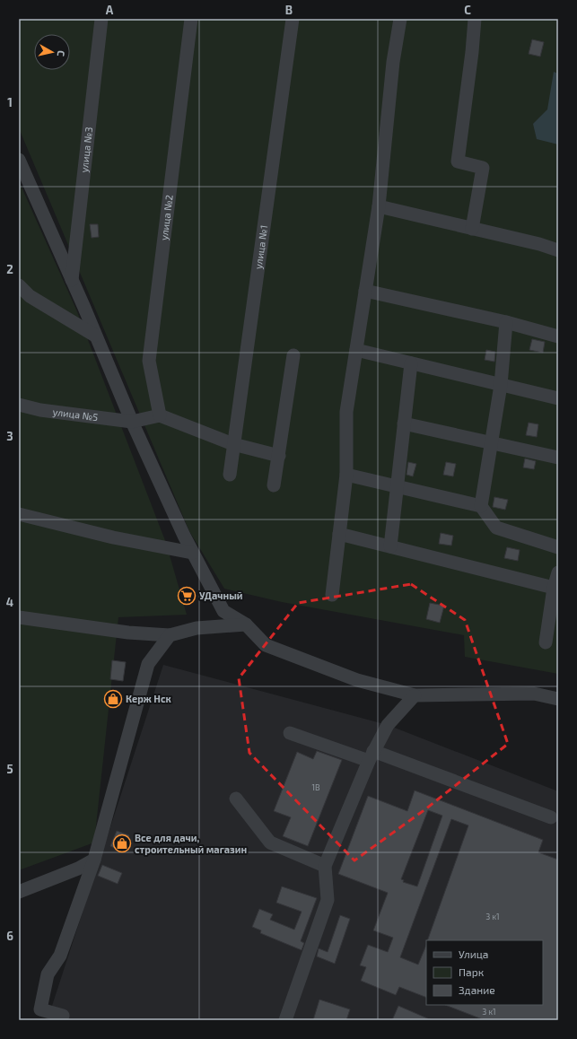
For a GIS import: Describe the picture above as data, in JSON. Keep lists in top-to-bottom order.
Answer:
{
  "streets": {
    "street": [
      "улица №3",
      "улица №2",
      "улица №1",
      "улица №5"
    ]
  },
  "crossings": [
    ["улица №2", "улица №5"]
  ],
  "places": {
    "supermarket": ["УДачный"],
    "shop": ["Керж Нск", "Все для дачи, строительный магазин"]
  },
  "house_numbers": ["1В", "3 к1", "3 к1"],
  "legend": ["Улица", "Парк", "Здание"],
  "north": "right",
  "grid": {
    "columns": ["A", "B", "C"],
    "rows": [
      "1",
      "2",
      "3",
      "4",
      "5",
      "6"
    ]
  }
}
